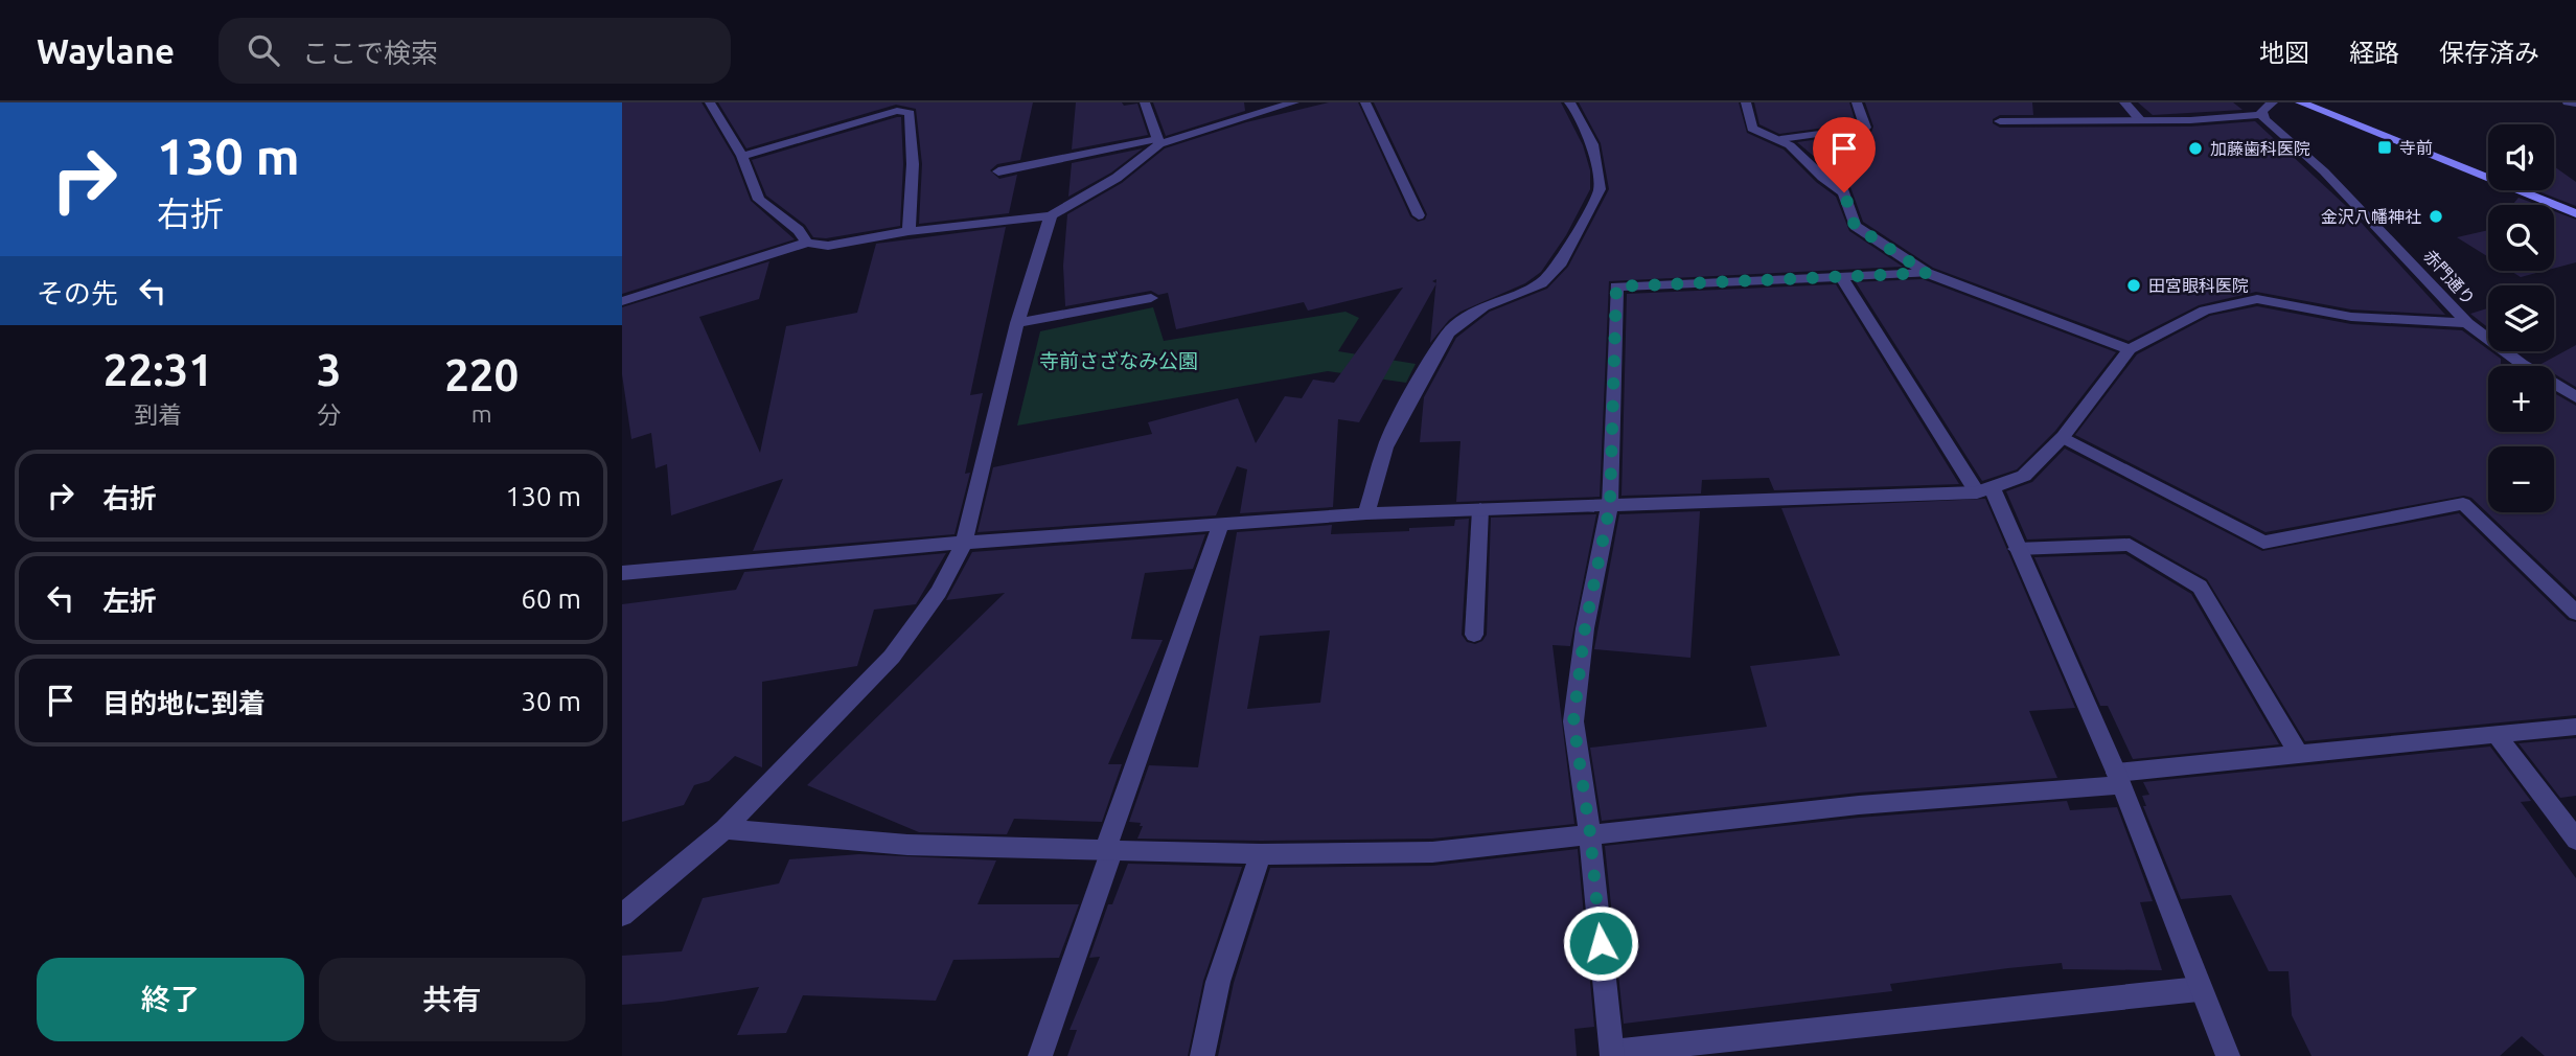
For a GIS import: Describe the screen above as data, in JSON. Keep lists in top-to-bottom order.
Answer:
{
  "streets": {
    "street": ["赤門通り"]
  },
  "parks": ["寺前さざなみ公園"],
  "places": {
    "transit": ["寺前"],
    "other": ["加藤歯科医院", "金沢八幡神社", "田宮眼科医院"]
  },
  "page": {
    "header": "Waylane",
    "search": "ここで検索",
    "nav": ["地図", "経路", "保存済み"],
    "turn": ["130 m", "右折"],
    "map_buttons": ["+", "−"],
    "then": "その先",
    "eta": [
      "22:31",
      "到着",
      "3",
      "分",
      "220",
      "m"
    ],
    "list": [
      {
        "name": "右折",
        "value": "130 m"
      },
      {
        "name": "左折",
        "value": "60 m"
      },
      {
        "name": "目的地に到着",
        "value": "30 m"
      }
    ],
    "buttons": ["終了", "共有"]
  }
}
